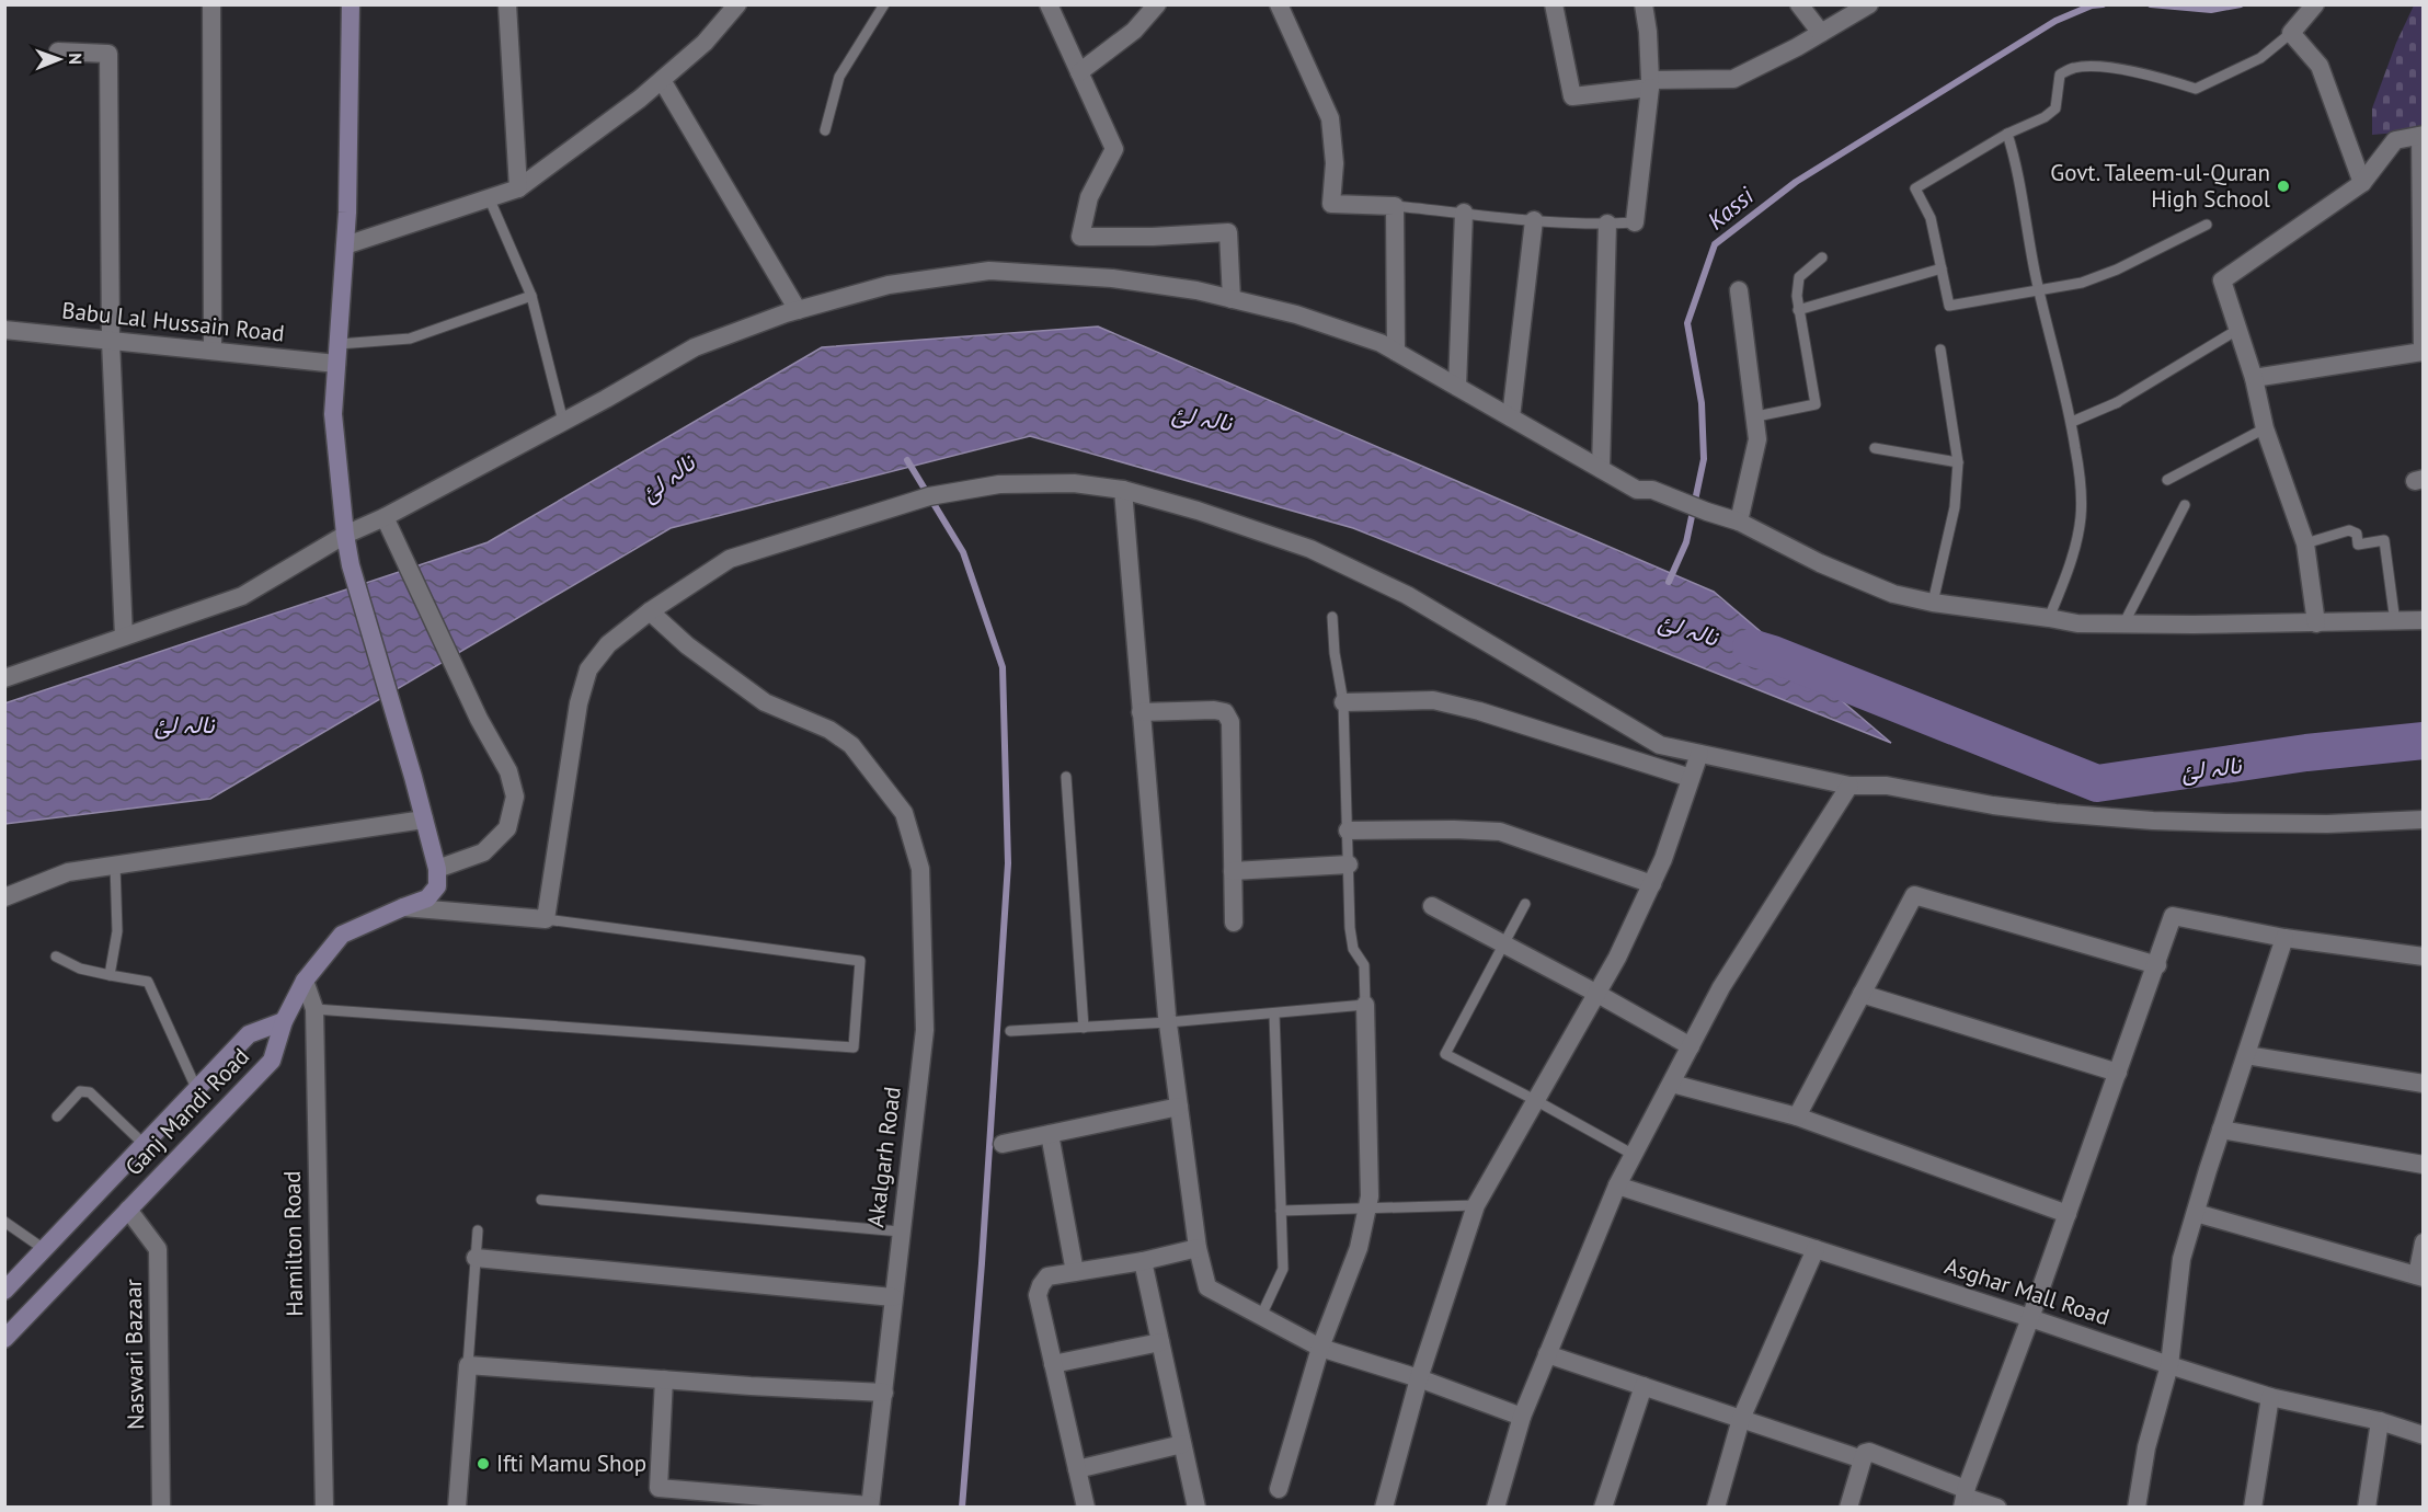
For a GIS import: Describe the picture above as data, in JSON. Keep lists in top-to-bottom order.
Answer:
{
  "streets": {
    "main road": ["Ganj Mandi Road"],
    "street": [
      "Babu Lal Hussain Road",
      "Akalgarh Road",
      "Hamilton Road",
      "Asghar Mall Road",
      "Naswari Bazaar"
    ]
  },
  "crossings": [
    ["Ganj Mandi Road", "Naswari Bazaar"]
  ],
  "water": ["Kassi", "نالہ لئ"],
  "places": ["Govt. Taleem-ul-Quran High School", "Ifti Mamu Shop"],
  "north": "right"
}
